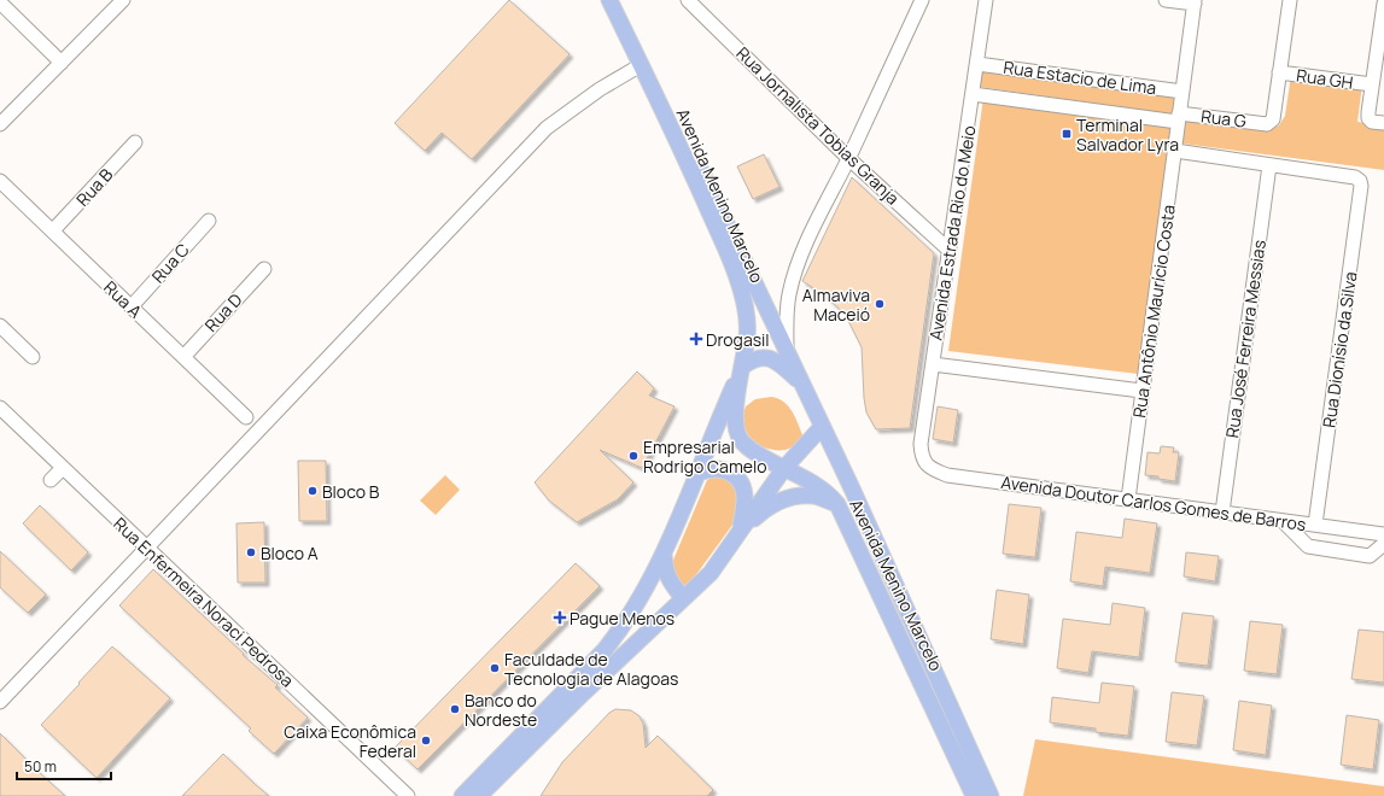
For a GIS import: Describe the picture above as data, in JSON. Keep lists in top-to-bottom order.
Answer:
{
  "streets": {
    "main road": ["Avenida Menino Marcelo"],
    "street": [
      "Rua Estacio de Lima",
      "Rua GH",
      "Rua G",
      "Rua Jornalista Tobias Granja",
      "Rua B",
      "Avenida Estrada Rio do Meio",
      "Rua C",
      "Rua A",
      "Rua Antônio Maurício Costa",
      "Rua D",
      "Rua José Ferreira Messias",
      "Rua Dionísio da Silva",
      "Avenida Doutor Carlos Gomes de Barros",
      "Rua Enfermeira Noraci Pedrosa"
    ]
  },
  "crossings": [
    ["Rua Estacio de Lima", "Avenida Estrada Rio do Meio"],
    ["Rua Estacio de Lima", "Rua Antônio Maurício Costa"],
    ["Rua GH", "Rua G"],
    ["Rua G", "Avenida Estrada Rio do Meio"],
    ["Rua G", "Rua Antônio Maurício Costa"],
    ["Rua Jornalista Tobias Granja", "Avenida Estrada Rio do Meio"],
    ["Rua B", "Rua A"],
    ["Avenida Estrada Rio do Meio", "Avenida Doutor Carlos Gomes de Barros"],
    ["Rua C", "Rua A"],
    ["Rua A", "Rua D"],
    ["Rua Antônio Maurício Costa", "Avenida Doutor Carlos Gomes de Barros"],
    ["Rua José Ferreira Messias", "Rua Dionísio da Silva"],
    ["Rua José Ferreira Messias", "Avenida Doutor Carlos Gomes de Barros"],
    ["Rua Dionísio da Silva", "Avenida Doutor Carlos Gomes de Barros"]
  ],
  "places": {
    "transit": ["Terminal Salvador Lyra"],
    "other": [
      "Almaviva Maceió",
      "Empresarial Rodrigo Camelo",
      "Bloco B",
      "Bloco A",
      "Faculdade de Tecnologia de Alagoas",
      "Banco do Nordeste",
      "Caixa Econômica Federal"
    ],
    "health": ["Drogasil", "Pague Menos"]
  },
  "scale_bar": "50 m"
}
